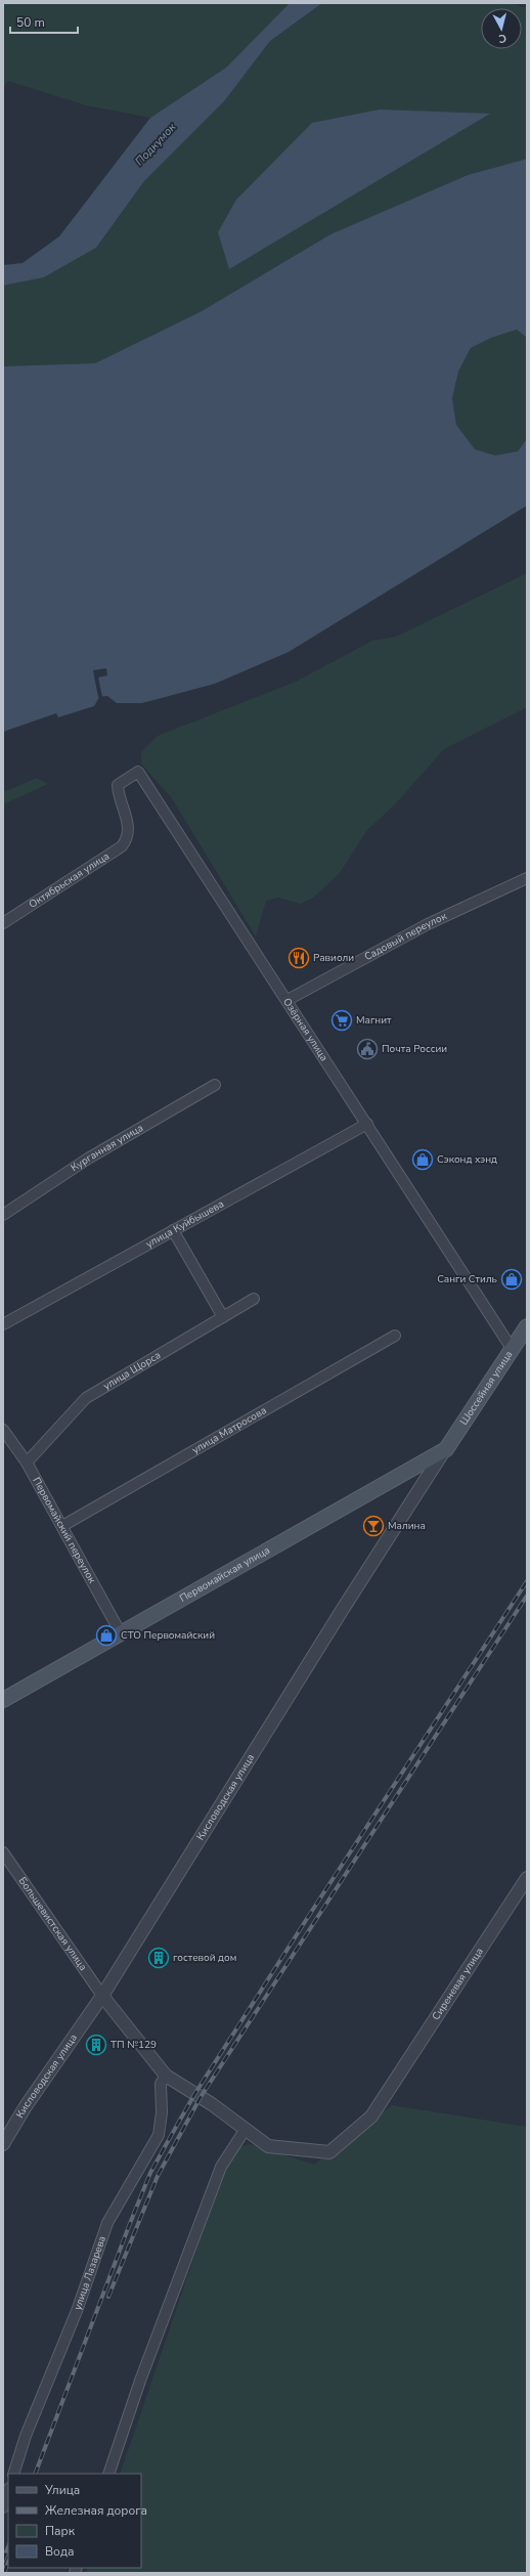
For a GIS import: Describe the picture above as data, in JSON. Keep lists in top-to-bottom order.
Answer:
{
  "streets": {
    "main road": ["Шоссейная улица", "Первомайская улица"],
    "street": [
      "Октябрьская улица",
      "Садовый переулок",
      "Озёрная улица",
      "Курганная улица",
      "улица Куйбышева",
      "улица Щорса",
      "улица Матросова",
      "Первомайский переулок",
      "Кисловодская улица",
      "Большевистская улица",
      "Сиреневая улица",
      "улица Лазарева"
    ]
  },
  "crossings": [
    ["Октябрьская улица", "Озёрная улица"],
    ["Садовый переулок", "Озёрная улица"],
    ["Озёрная улица", "улица Куйбышева"],
    ["Озёрная улица", "Шоссейная улица"],
    ["улица Щорса", "Первомайский переулок"],
    ["Шоссейная улица", "Первомайская улица"],
    ["Шоссейная улица", "Кисловодская улица"],
    ["улица Матросова", "Первомайский переулок"],
    ["Первомайский переулок", "Первомайская улица"],
    ["Первомайская улица", "Кисловодская улица"],
    ["Кисловодская улица", "Большевистская улица"],
    ["Кисловодская улица", "Сиреневая улица"],
    ["Большевистская улица", "Сиреневая улица"],
    ["Сиреневая улица", "улица Лазарева"]
  ],
  "water": ["Подкумок"],
  "places": {
    "restaurant": ["Равиоли"],
    "supermarket": ["Магнит"],
    "public building": ["Почта России"],
    "shop": ["Сэконд хэнд", "Санги Стиль", "СТО Первомайский"],
    "bar": ["Малина"],
    "building": ["гостевой дом", "ТП №129"]
  },
  "legend": [
    "Улица",
    "Железная дорога",
    "Парк",
    "Вода"
  ],
  "scale_bar": "50 m",
  "north": "bottom"
}
